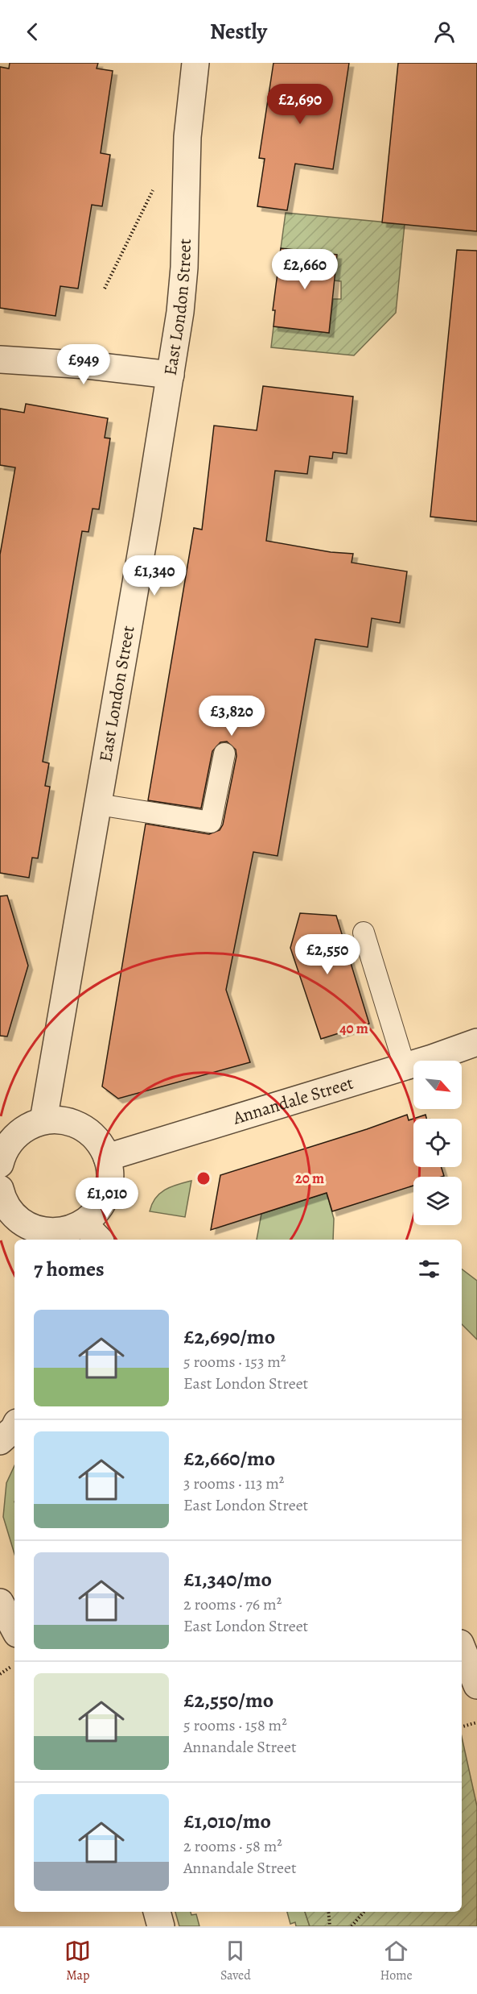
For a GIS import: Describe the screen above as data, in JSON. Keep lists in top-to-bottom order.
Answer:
{
  "streets": {
    "street": ["East London Street", "Annandale Street"]
  },
  "north": "bottom right",
  "page": {
    "header": "Nestly",
    "price": [
      "£2,690",
      "£2,660",
      "£949",
      "£1,340",
      "£3,820",
      "£2,550",
      "£1,010"
    ],
    "heading": "7 homes",
    "list": [
      {
        "name": "£2,690/mo",
        "note": "5 rooms · 153 m² · East London Street"
      },
      {
        "name": "£2,660/mo",
        "note": "3 rooms · 113 m² · East London Street"
      },
      {
        "name": "£1,340/mo",
        "note": "2 rooms · 76 m² · East London Street"
      },
      {
        "name": "£2,550/mo",
        "note": "5 rooms · 158 m² · Annandale Street"
      },
      {
        "name": "£1,010/mo",
        "note": "2 rooms · 58 m² · Annandale Street"
      }
    ],
    "tabs": ["Map", "Saved", "Home"]
  },
  "rings": ["40 m", "20 m"]
}
